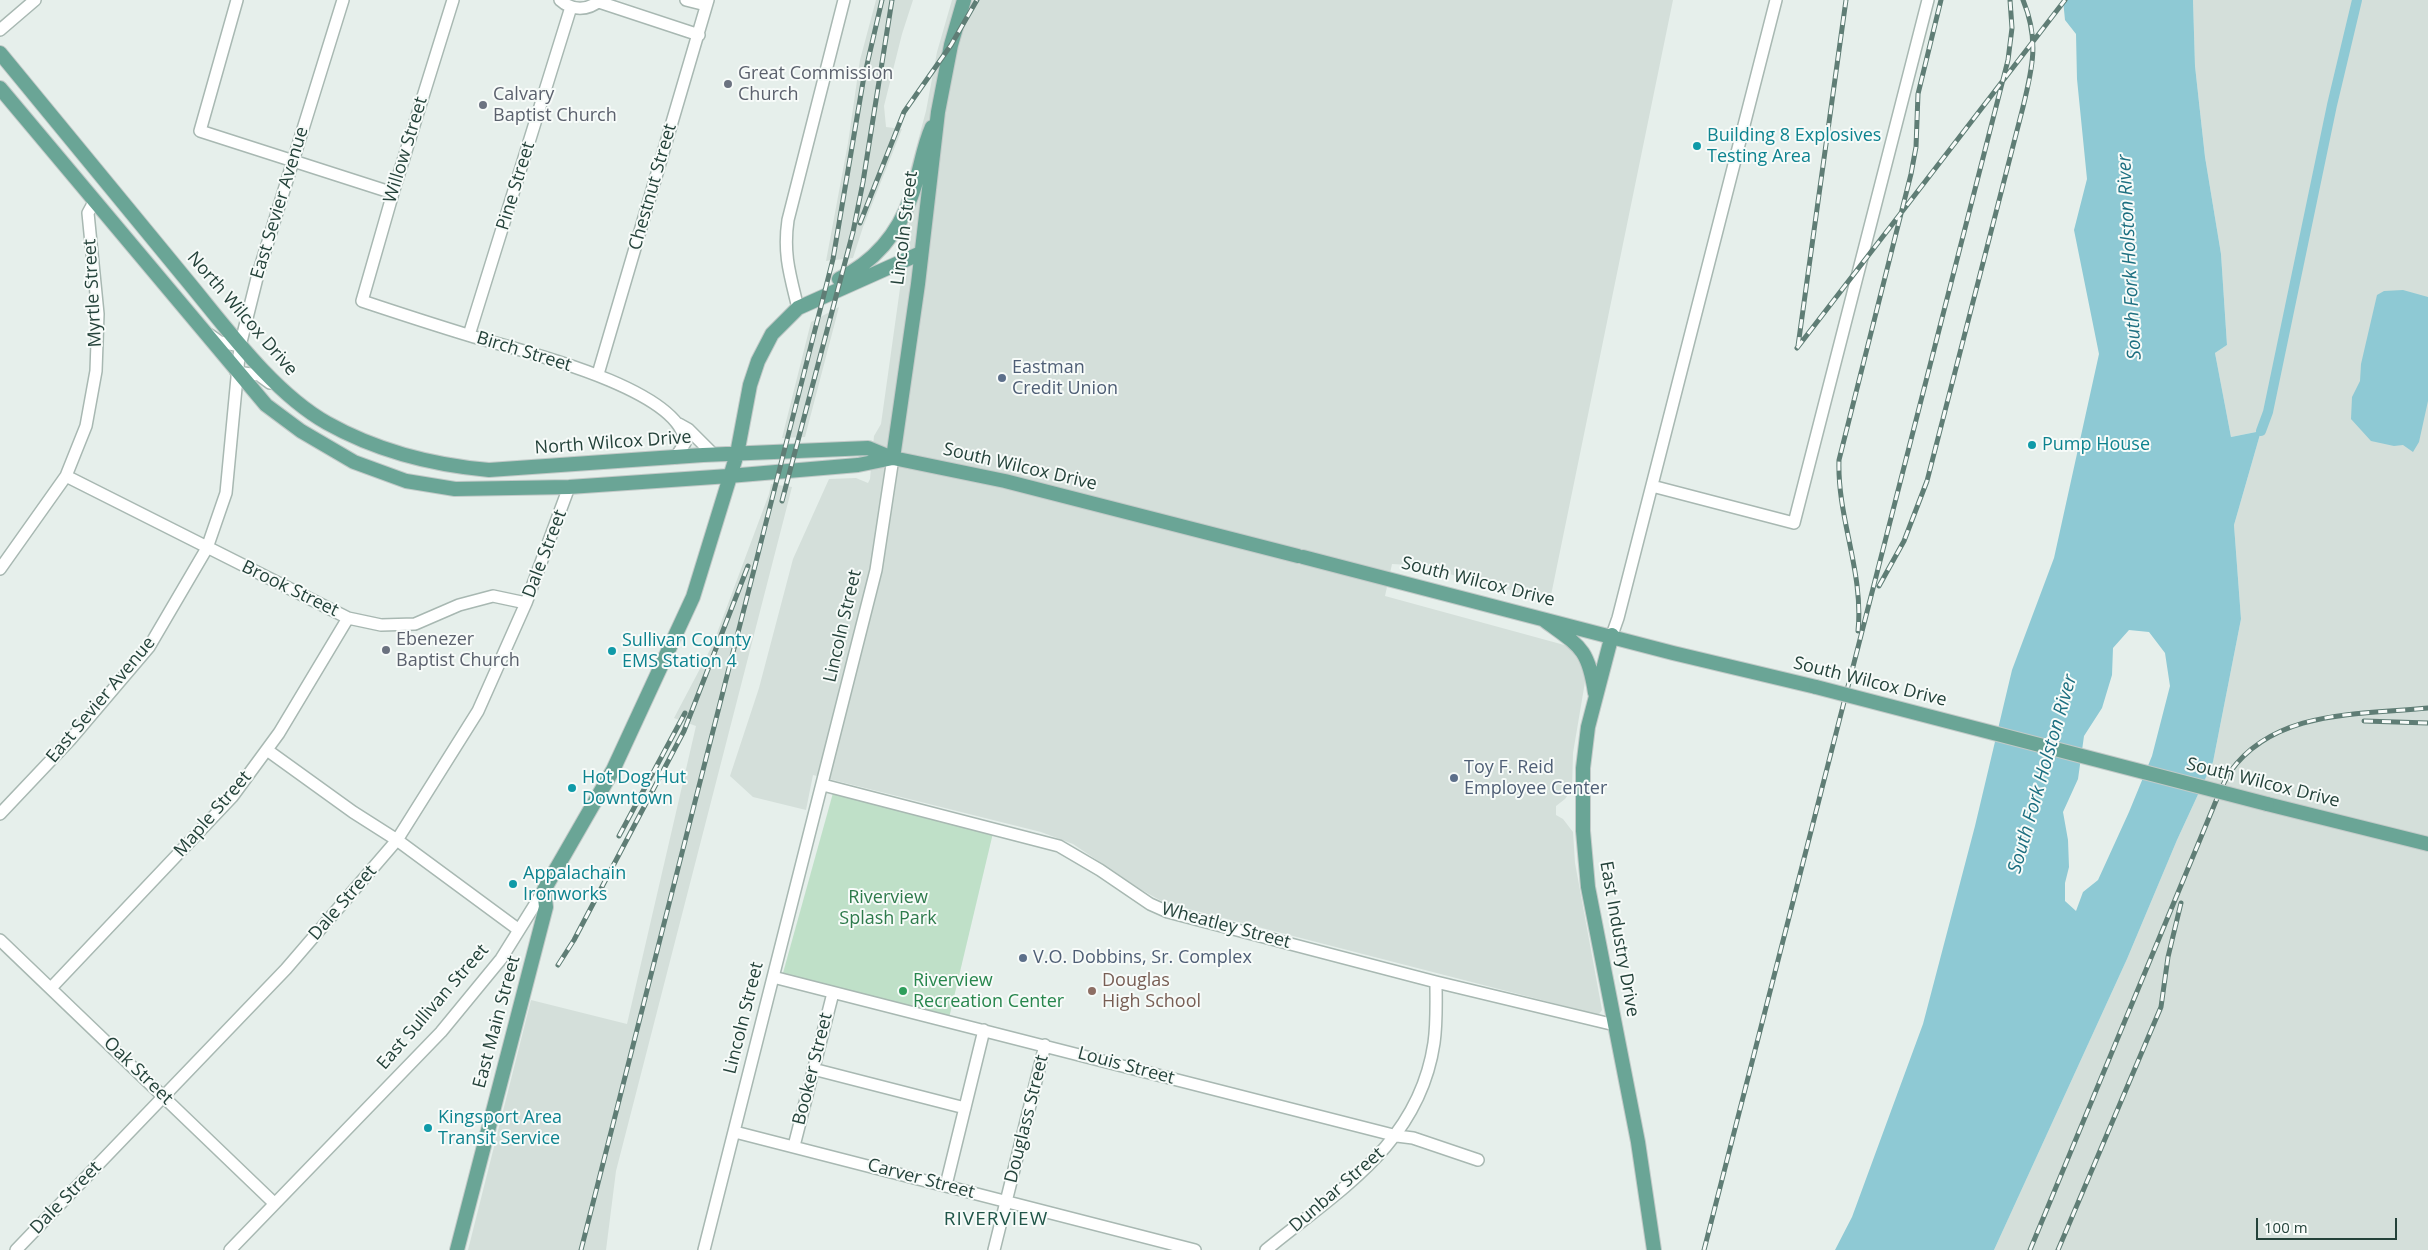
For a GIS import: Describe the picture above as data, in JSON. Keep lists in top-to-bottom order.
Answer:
{
  "streets": {
    "main road": [
      "Lincoln Street",
      "North Wilcox Drive",
      "South Wilcox Drive",
      "East Industry Drive",
      "East Sullivan Street",
      "East Main Street"
    ],
    "street": [
      "Willow Street",
      "Pine Street",
      "Chestnut Street",
      "East Sevier Avenue",
      "Myrtle Street",
      "Birch Street",
      "Dale Street",
      "Brook Street",
      "Maple Street",
      "Wheatley Street",
      "Louis Street",
      "Booker Street",
      "Oak Street",
      "Douglass Street",
      "Carver Street",
      "Dunbar Street"
    ]
  },
  "crossings": [
    ["Willow Street", "Birch Street"],
    ["Pine Street", "Birch Street"],
    ["Chestnut Street", "Birch Street"],
    ["East Sevier Avenue", "North Wilcox Drive"],
    ["East Sevier Avenue", "Brook Street"],
    ["Lincoln Street", "North Wilcox Drive"],
    ["Lincoln Street", "South Wilcox Drive"],
    ["Lincoln Street", "Wheatley Street"],
    ["Lincoln Street", "East Sullivan Street"],
    ["Lincoln Street", "Louis Street"],
    ["Lincoln Street", "Carver Street"],
    ["Myrtle Street", "Brook Street"],
    ["North Wilcox Drive", "Birch Street"],
    ["North Wilcox Drive", "South Wilcox Drive"],
    ["North Wilcox Drive", "East Sullivan Street"],
    ["South Wilcox Drive", "East Industry Drive"],
    ["South Wilcox Drive", "East Sullivan Street"],
    ["Dale Street", "Brook Street"],
    ["Dale Street", "Oak Street"],
    ["Brook Street", "Maple Street"],
    ["Maple Street", "Oak Street"],
    ["Wheatley Street", "East Industry Drive"],
    ["Wheatley Street", "Dunbar Street"],
    ["East Sullivan Street", "East Main Street"],
    ["East Sullivan Street", "Oak Street"],
    ["Louis Street", "Booker Street"],
    ["Louis Street", "Douglass Street"],
    ["Louis Street", "Dunbar Street"],
    ["Booker Street", "Carver Street"],
    ["Douglass Street", "Carver Street"]
  ],
  "districts": ["RIVERVIEW"],
  "water": ["South Fork Holston River"],
  "parks": ["Riverview Splash Park"],
  "places": [
    "Great Commission Church",
    "Calvary Baptist Church",
    "Building 8 Explosives Testing Area",
    "Eastman Credit Union",
    "Pump House",
    "Ebenezer Baptist Church",
    "Sullivan County EMS Station 4",
    "Toy F. Reid Employee Center",
    "Hot Dog Hut Downtown",
    "Appalachain Ironworks",
    "V.O. Dobbins, Sr. Complex",
    "Riverview Recreation Center",
    "Douglas High School",
    "Kingsport Area Transit Service"
  ],
  "scale_bar": "100 m"
}
